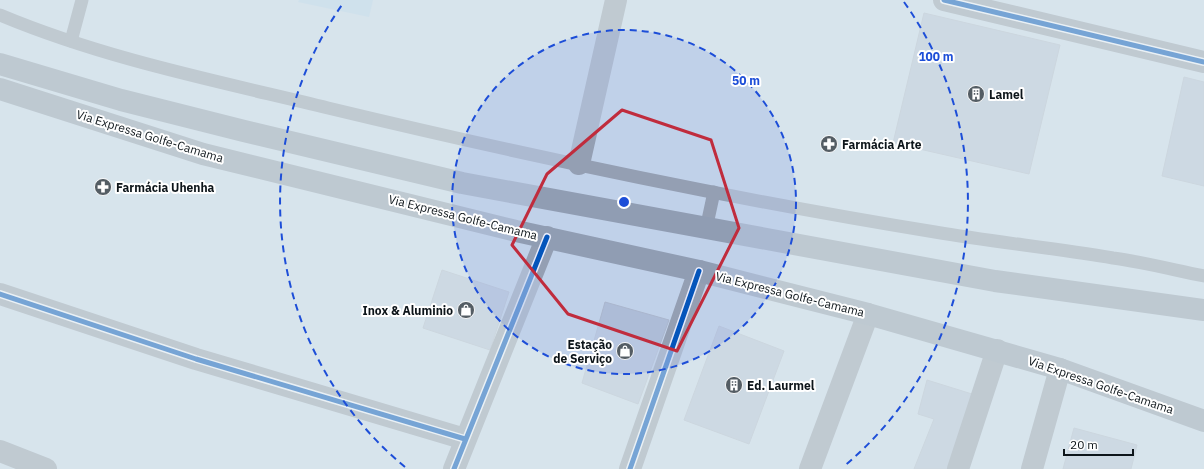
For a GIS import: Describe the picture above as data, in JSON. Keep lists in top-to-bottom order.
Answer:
{
  "streets": {
    "highway": ["Via Expressa Golfe-Camama"]
  },
  "places": {
    "building": ["Lamel", "Ed. Laurmel"],
    "pharmacy": ["Farmácia Arte", "Farmácia Uhenha"],
    "shop": ["Inox & Aluminio", "Estação de Serviço"]
  },
  "scale_bar": "20 m",
  "rings": ["100 m", "50 m"]
}
